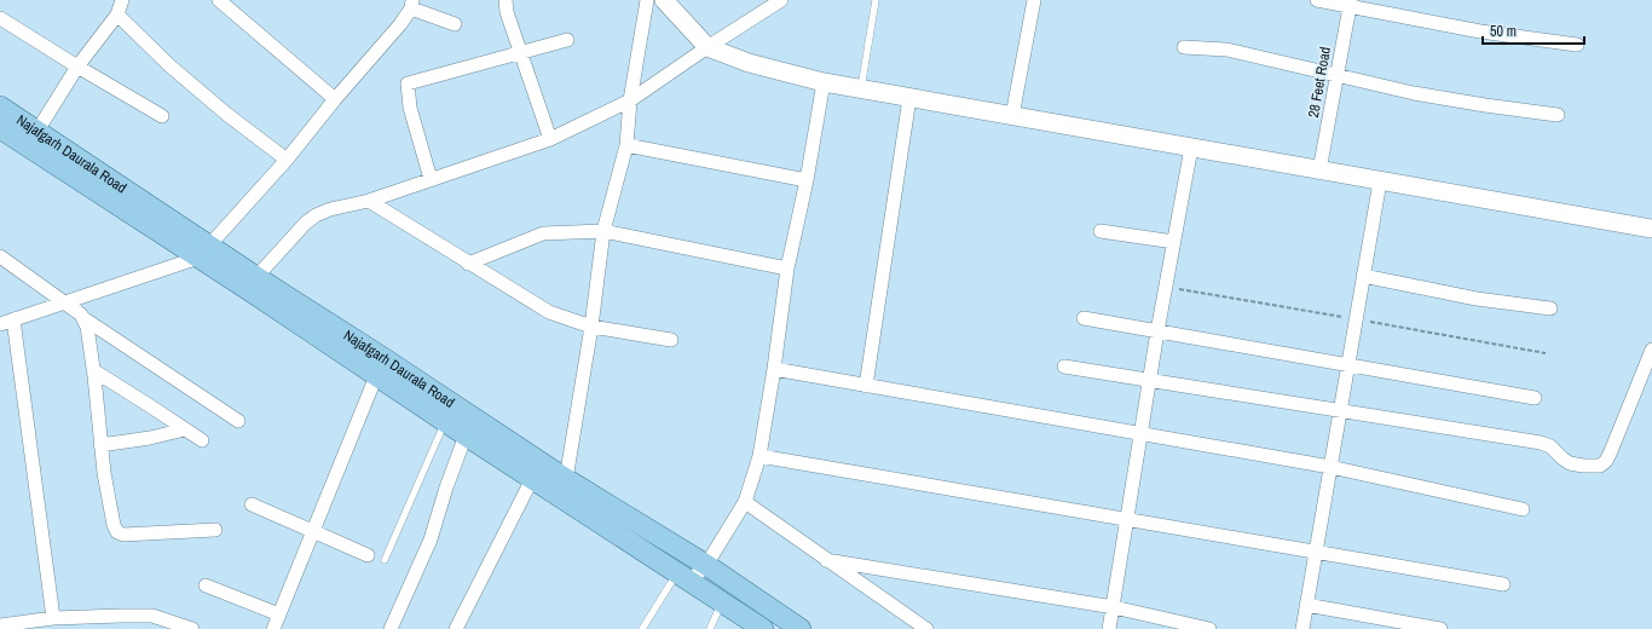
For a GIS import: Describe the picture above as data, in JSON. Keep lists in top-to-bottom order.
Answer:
{
  "streets": {
    "main road": ["Najafgarh Daurala Road"],
    "street": ["28 Feet Road"]
  },
  "scale_bar": "50 m"
}
